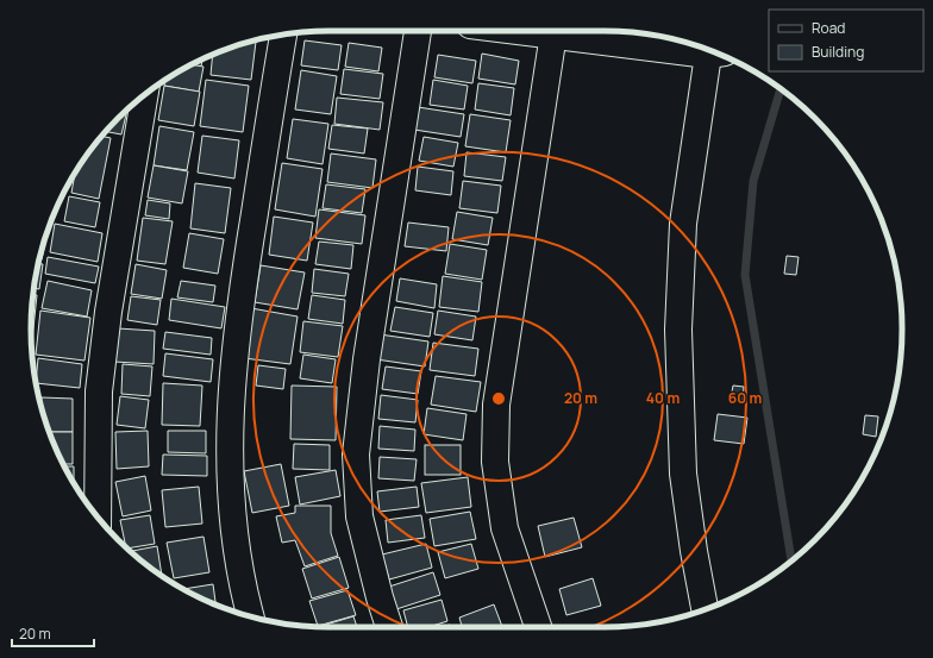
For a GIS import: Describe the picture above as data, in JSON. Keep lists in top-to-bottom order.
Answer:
{
  "legend": ["Road", "Building"],
  "scale_bar": "20 m",
  "rings": ["20 m", "40 m", "60 m"]
}
